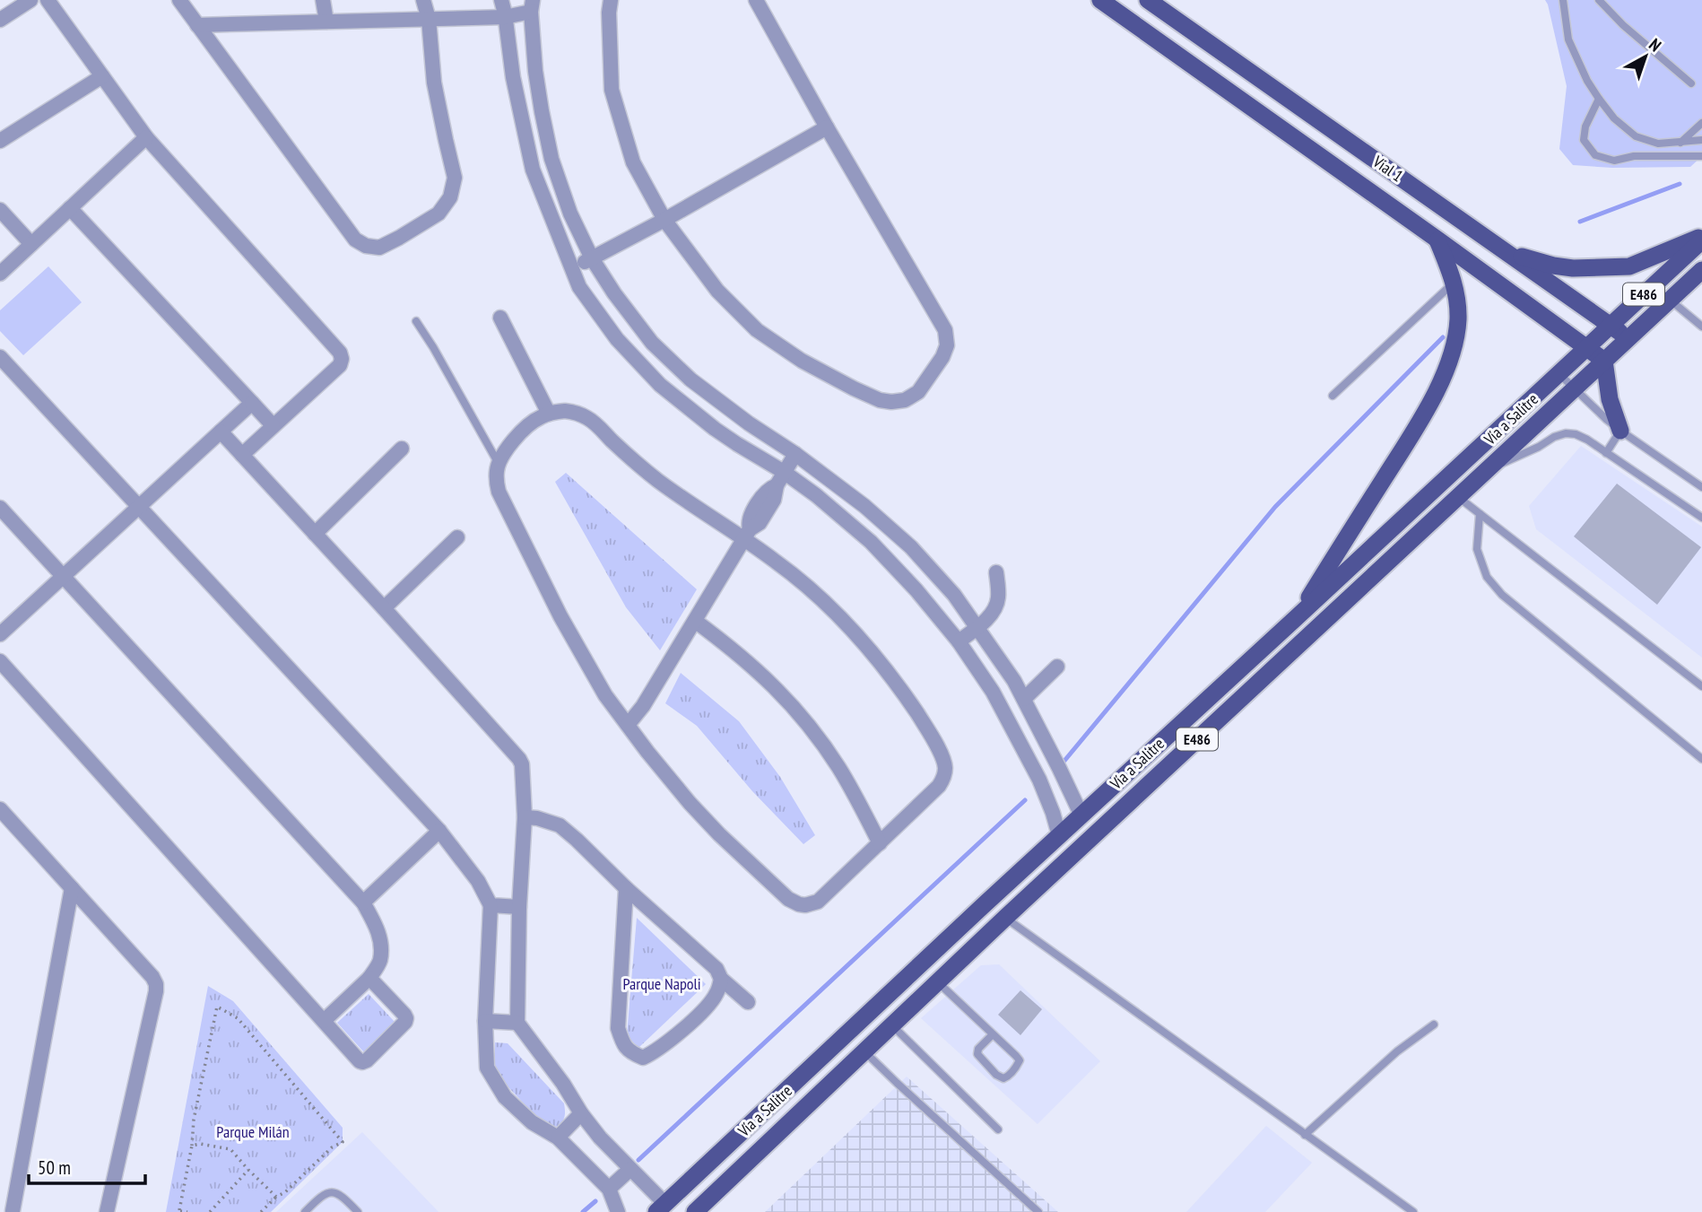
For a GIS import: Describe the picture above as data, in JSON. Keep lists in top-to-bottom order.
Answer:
{
  "streets": {
    "main road": ["Vial 1", "E486", "Vía a Salitre"]
  },
  "crossings": [
    ["Vial 1", "Vía a Salitre"]
  ],
  "parks": ["Parque Napoli", "Parque Milán"],
  "scale_bar": "50 m",
  "north": "top right"
}
